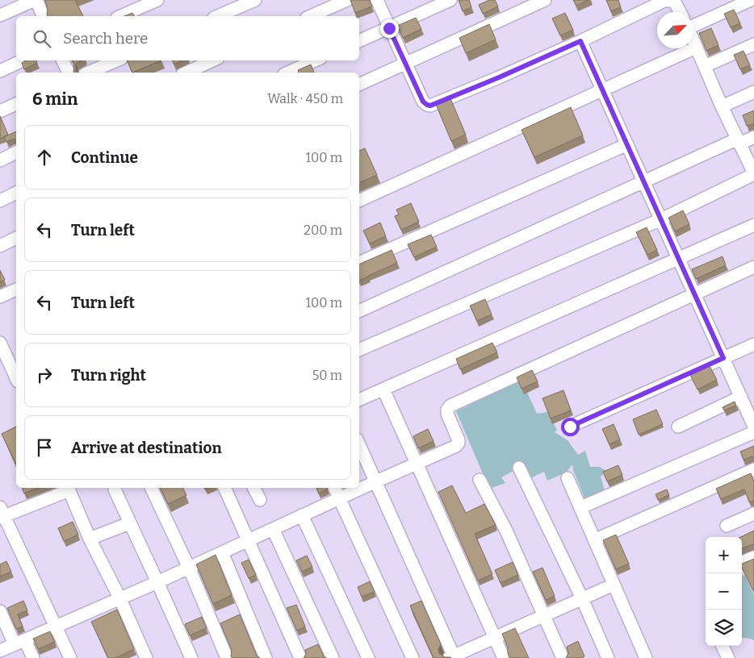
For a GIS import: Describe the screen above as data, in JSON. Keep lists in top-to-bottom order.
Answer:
{
  "north": "top right",
  "page": {
    "search": "Search here",
    "heading": ["6 min", "Walk · 450 m"],
    "list": [
      ["Continue", "100 m"],
      ["Turn left", "200 m"],
      ["Turn left", "100 m"],
      ["Turn right", "50 m"],
      "Arrive at destination"
    ],
    "map_buttons": ["+", "−"]
  }
}
